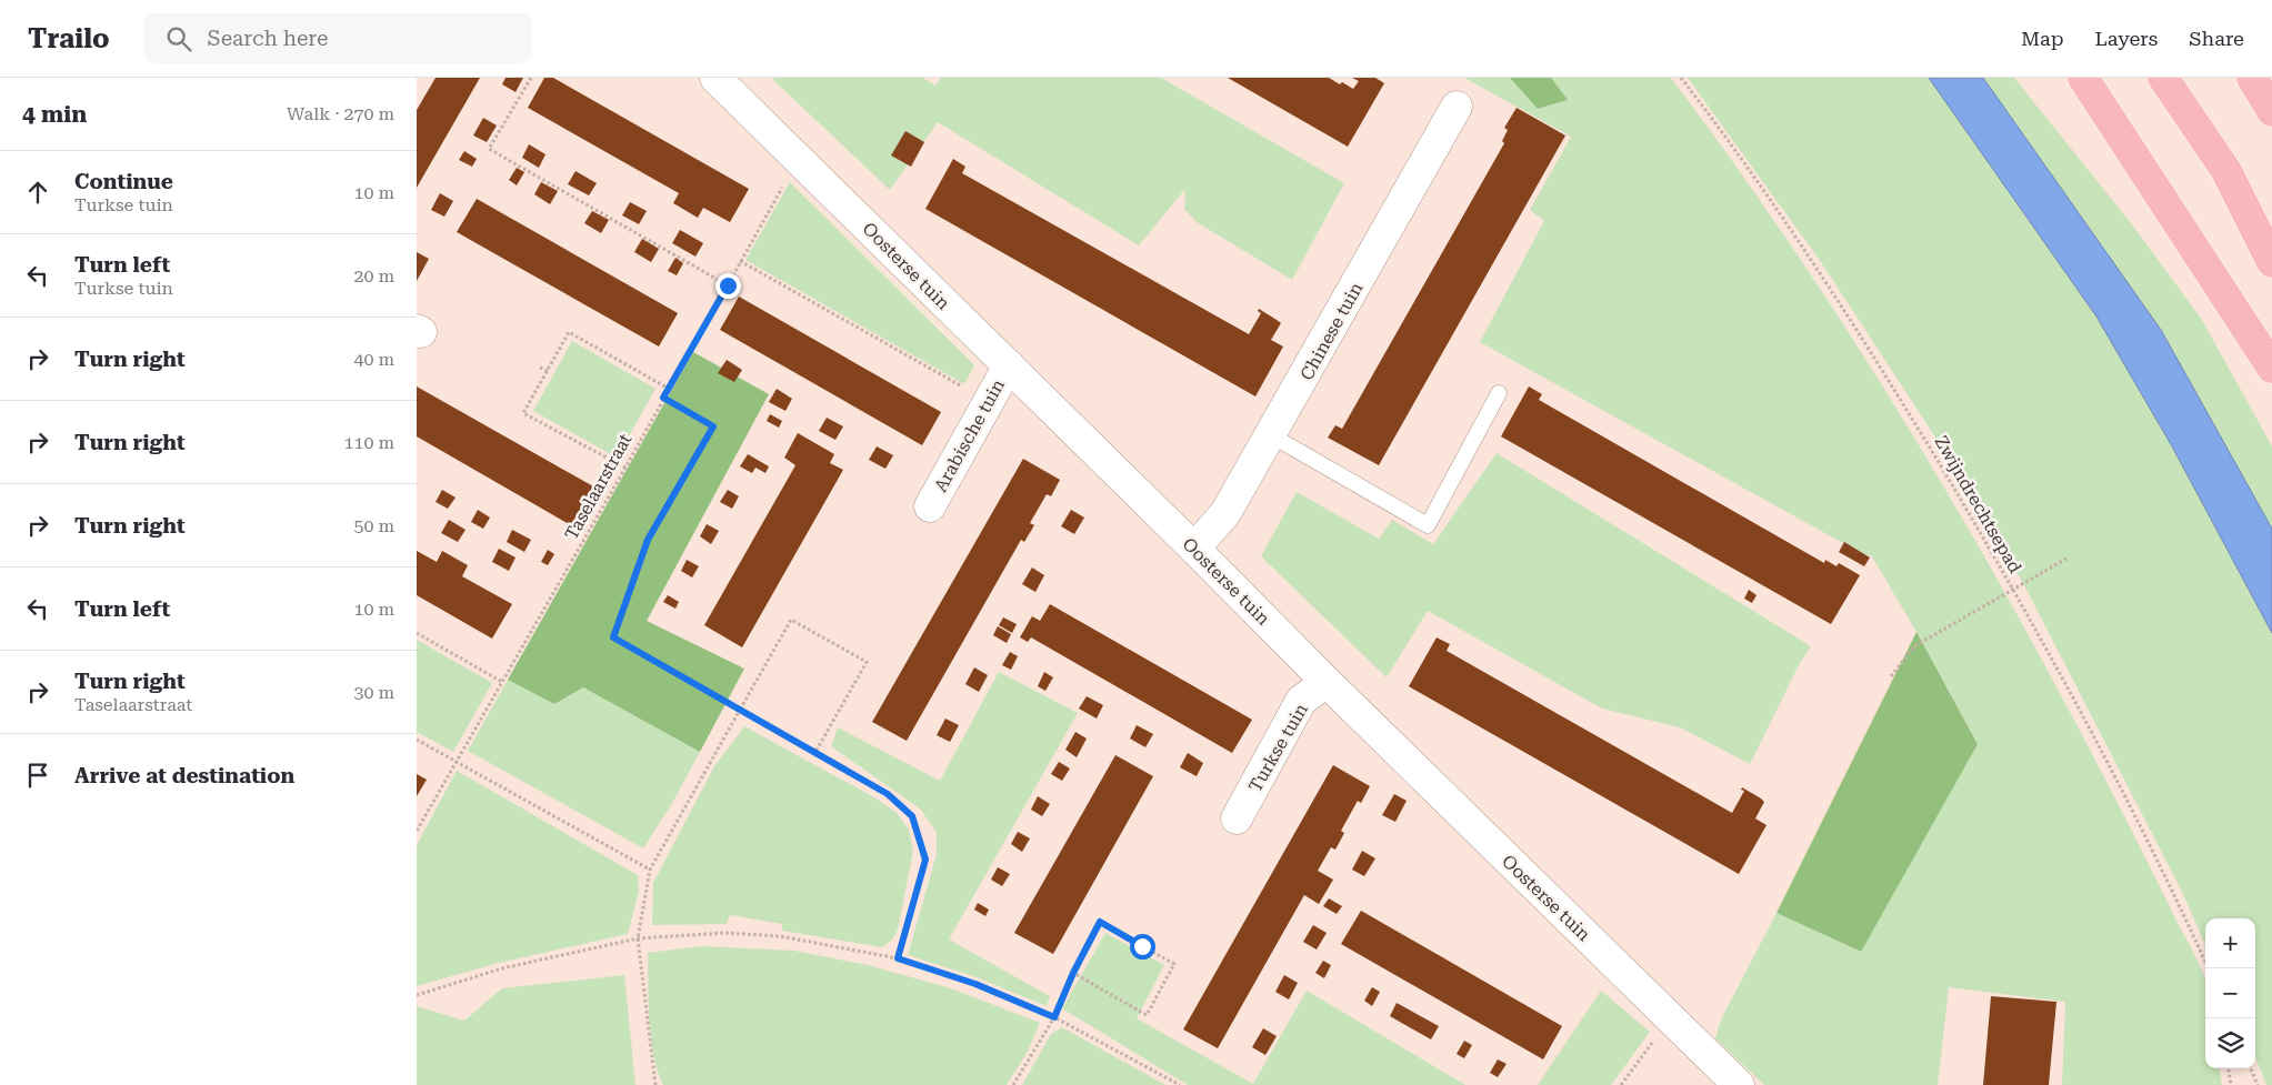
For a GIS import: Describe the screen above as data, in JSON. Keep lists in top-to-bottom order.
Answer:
{
  "streets": {
    "street": [
      "Oosterse tuin",
      "Chinese tuin",
      "Arabische tuin",
      "Turkse tuin"
    ],
    "path": ["Taselaarstraat", "Zwijndrechtsepad"]
  },
  "crossings": [
    ["Oosterse tuin", "Chinese tuin"],
    ["Oosterse tuin", "Arabische tuin"],
    ["Oosterse tuin", "Taselaarstraat"],
    ["Oosterse tuin", "Turkse tuin"]
  ],
  "page": {
    "header": "Trailo",
    "search": "Search here",
    "nav": ["Map", "Layers", "Share"],
    "heading": ["4 min", "Walk · 270 m"],
    "list": [
      ["Continue", "Turkse tuin", "10 m"],
      ["Turn left", "Turkse tuin", "20 m"],
      ["Turn right", "40 m"],
      ["Turn right", "110 m"],
      ["Turn right", "50 m"],
      ["Turn left", "10 m"],
      ["Turn right", "Taselaarstraat", "30 m"],
      "Arrive at destination"
    ],
    "map_buttons": ["+", "−"]
  }
}
